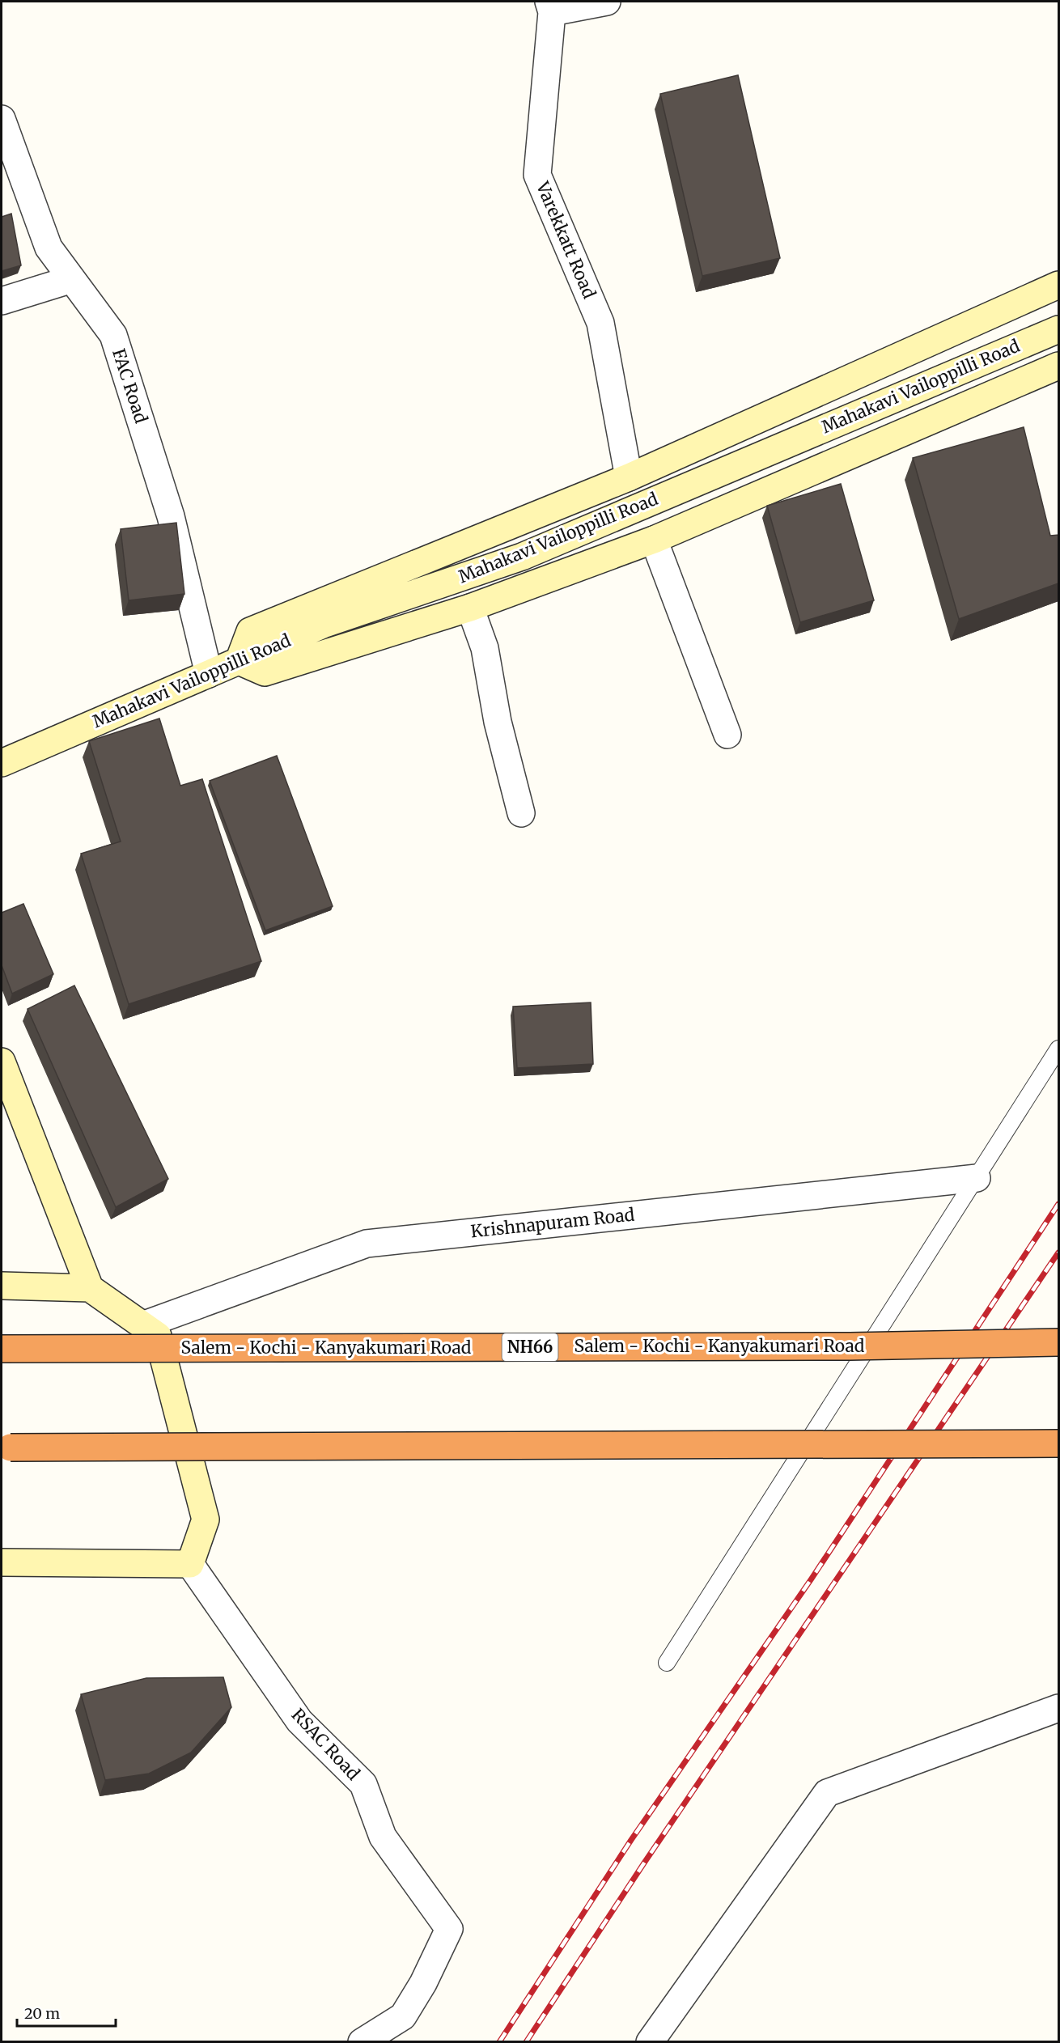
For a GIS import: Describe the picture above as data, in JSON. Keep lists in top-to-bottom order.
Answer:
{
  "streets": {
    "highway": ["Salem - Kochi - Kanyakumari Road", "NH66"],
    "main road": ["Mahakavi Vailoppilli Road"],
    "street": [
      "Varekkatt Road",
      "FAC Road",
      "Krishnapuram Road",
      "RSAC Road"
    ]
  },
  "crossings": [
    ["FAC Road", "Mahakavi Vailoppilli Road"]
  ],
  "scale_bar": "20 m"
}
